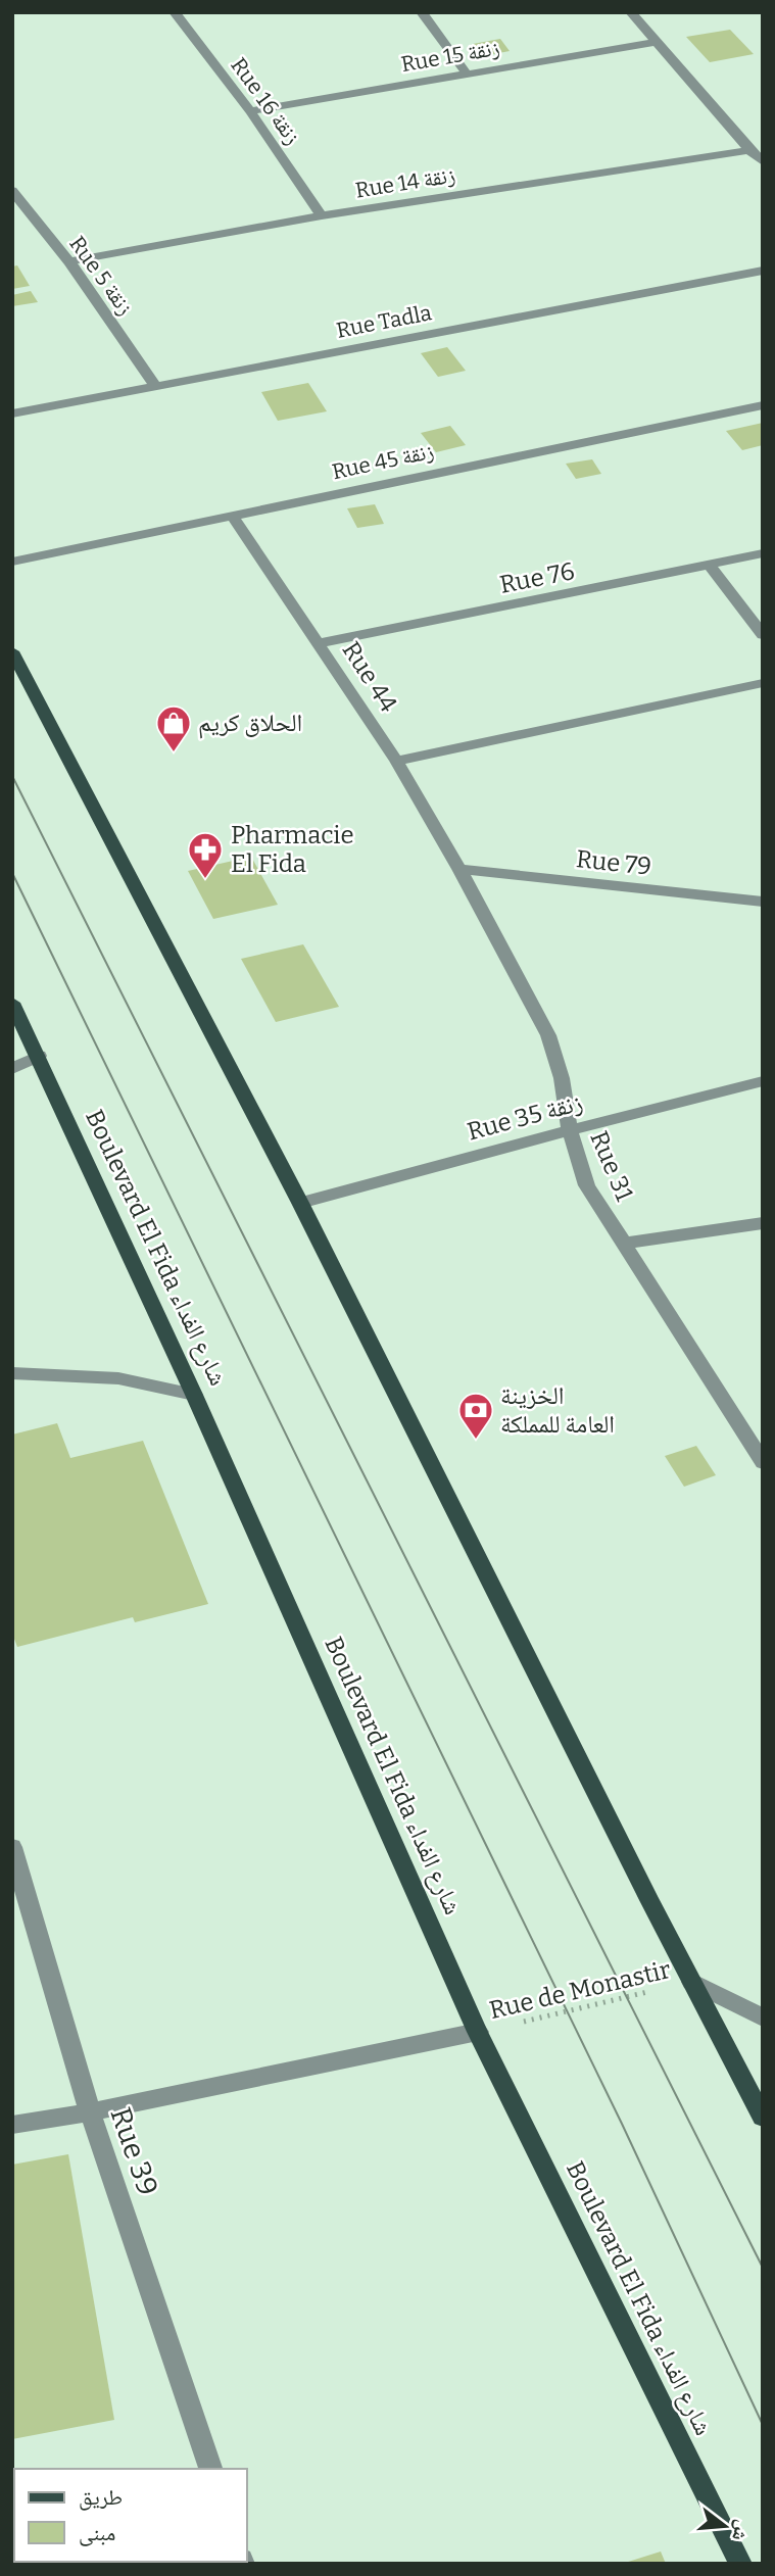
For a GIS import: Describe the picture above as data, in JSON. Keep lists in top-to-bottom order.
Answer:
{
  "streets": {
    "main road": ["Boulevard El Fida شارع الفداء"],
    "street": [
      "Rue 15 زنقة",
      "Rue 16 زنقة",
      "Rue 14 زنقة",
      "Rue 5 زنقة",
      "Rue Tadla",
      "Rue 45 زنقة",
      "Rue 76",
      "Rue 44",
      "Rue 79",
      "Rue 35 زنقة",
      "Rue 31",
      "Rue 39"
    ],
    "path": ["Rue de Monastir"]
  },
  "crossings": [
    ["Rue 15 زنقة", "Rue 16 زنقة"],
    ["Rue 16 زنقة", "Rue 14 زنقة"],
    ["Rue 14 زنقة", "Rue 5 زنقة"],
    ["Rue 5 زنقة", "Rue Tadla"],
    ["Rue 45 زنقة", "Rue 44"],
    ["Rue 76", "Rue 44"],
    ["Rue 44", "Rue 79"],
    ["Rue 44", "Rue 31"],
    ["Rue 79", "Rue 31"],
    ["Rue 35 زنقة", "Rue 31"],
    ["Boulevard El Fida شارع الفداء", "Rue de Monastir"]
  ],
  "places": {
    "shop": ["الحلاق كريم"],
    "pharmacy": ["Pharmacie El Fida"],
    "bank": ["الخزينة العامة للمملكة"]
  },
  "legend": ["طريق", "مبنى"],
  "north": "right"
}
